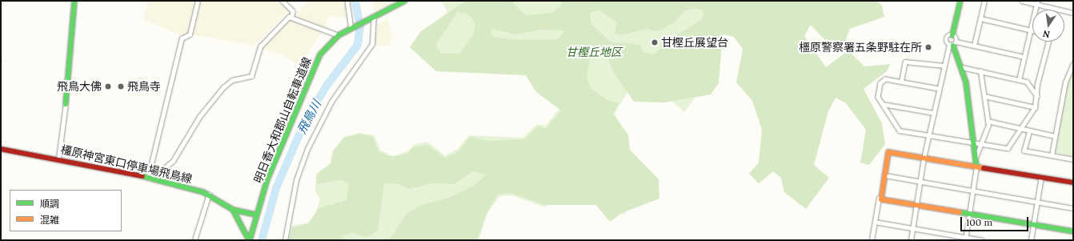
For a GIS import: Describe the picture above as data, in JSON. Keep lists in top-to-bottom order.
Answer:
{
  "streets": {
    "street": ["明日香大和郡山自転車道線", "橿原神宮東口停車場飛鳥線"]
  },
  "crossings": [
    ["明日香大和郡山自転車道線", "橿原神宮東口停車場飛鳥線"]
  ],
  "water": ["飛鳥川"],
  "parks": ["甘樫丘地区"],
  "places": [
    "甘樫丘展望台",
    "橿原警察署五条野駐在所",
    "飛鳥大佛",
    "飛鳥寺"
  ],
  "legend": ["順調", "混雑"],
  "scale_bar": "100 m",
  "north": "bottom"
}
